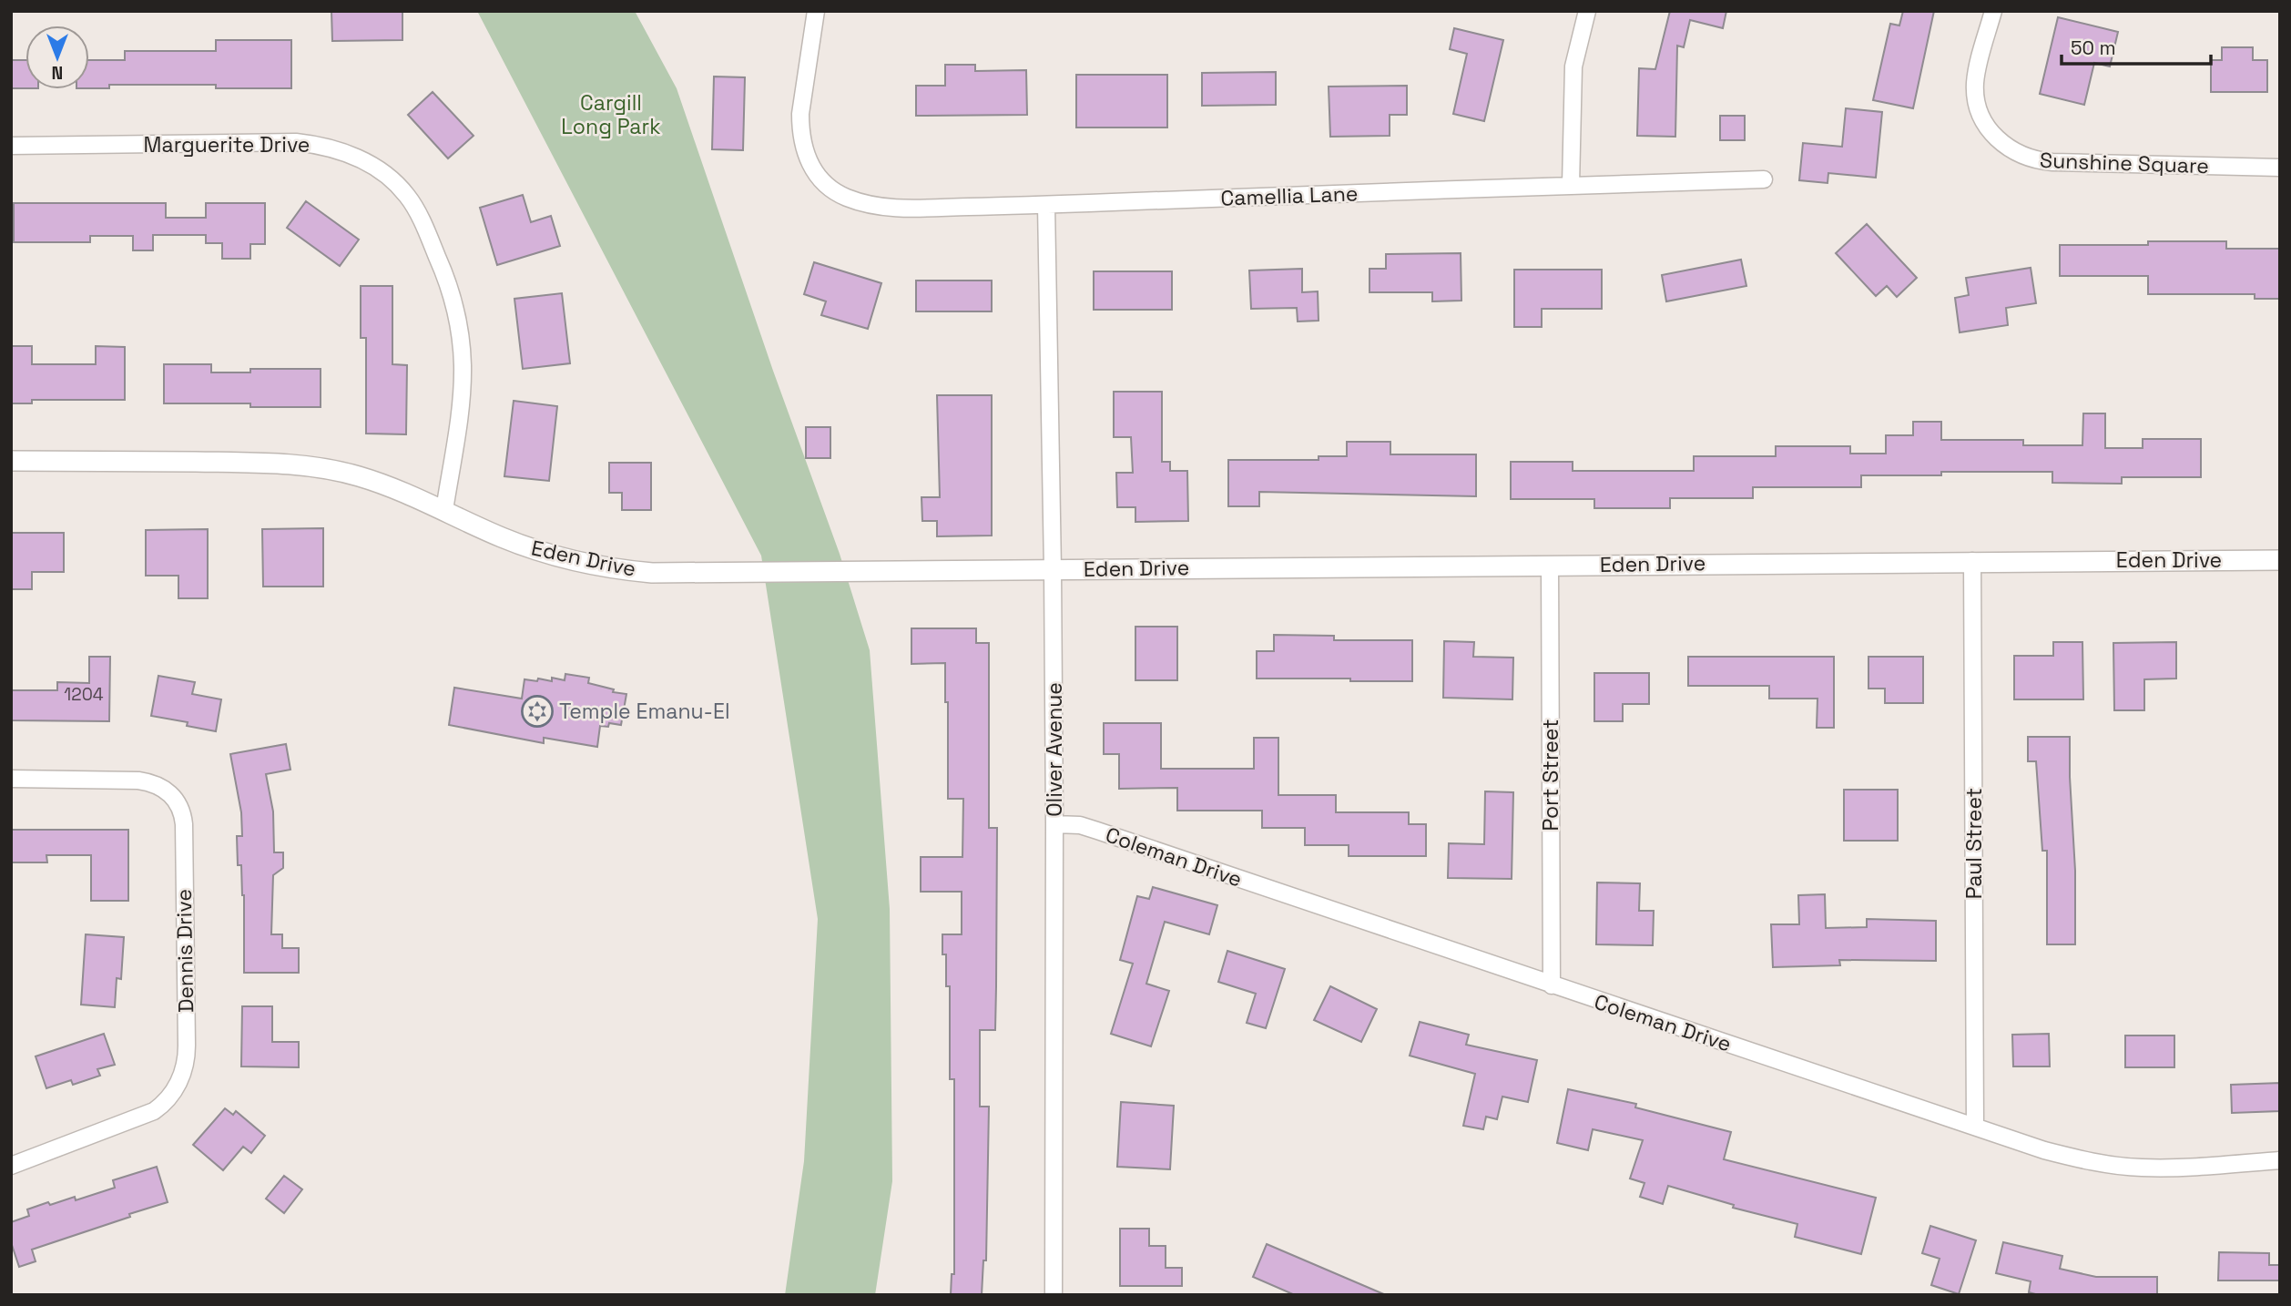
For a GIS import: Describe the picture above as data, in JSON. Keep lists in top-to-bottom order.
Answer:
{
  "streets": {
    "street": [
      "Marguerite Drive",
      "Sunshine Square",
      "Camellia Lane",
      "Eden Drive",
      "Oliver Avenue",
      "Port Street",
      "Paul Street",
      "Coleman Drive",
      "Dennis Drive"
    ]
  },
  "crossings": [
    ["Marguerite Drive", "Eden Drive"],
    ["Camellia Lane", "Oliver Avenue"],
    ["Eden Drive", "Oliver Avenue"],
    ["Eden Drive", "Port Street"],
    ["Eden Drive", "Paul Street"],
    ["Oliver Avenue", "Coleman Drive"],
    ["Port Street", "Coleman Drive"],
    ["Paul Street", "Coleman Drive"]
  ],
  "parks": ["Cargill Long Park"],
  "places": {
    "synagogue": ["Temple Emanu-El"]
  },
  "house_numbers": ["1204"],
  "scale_bar": "50 m",
  "north": "bottom"
}
